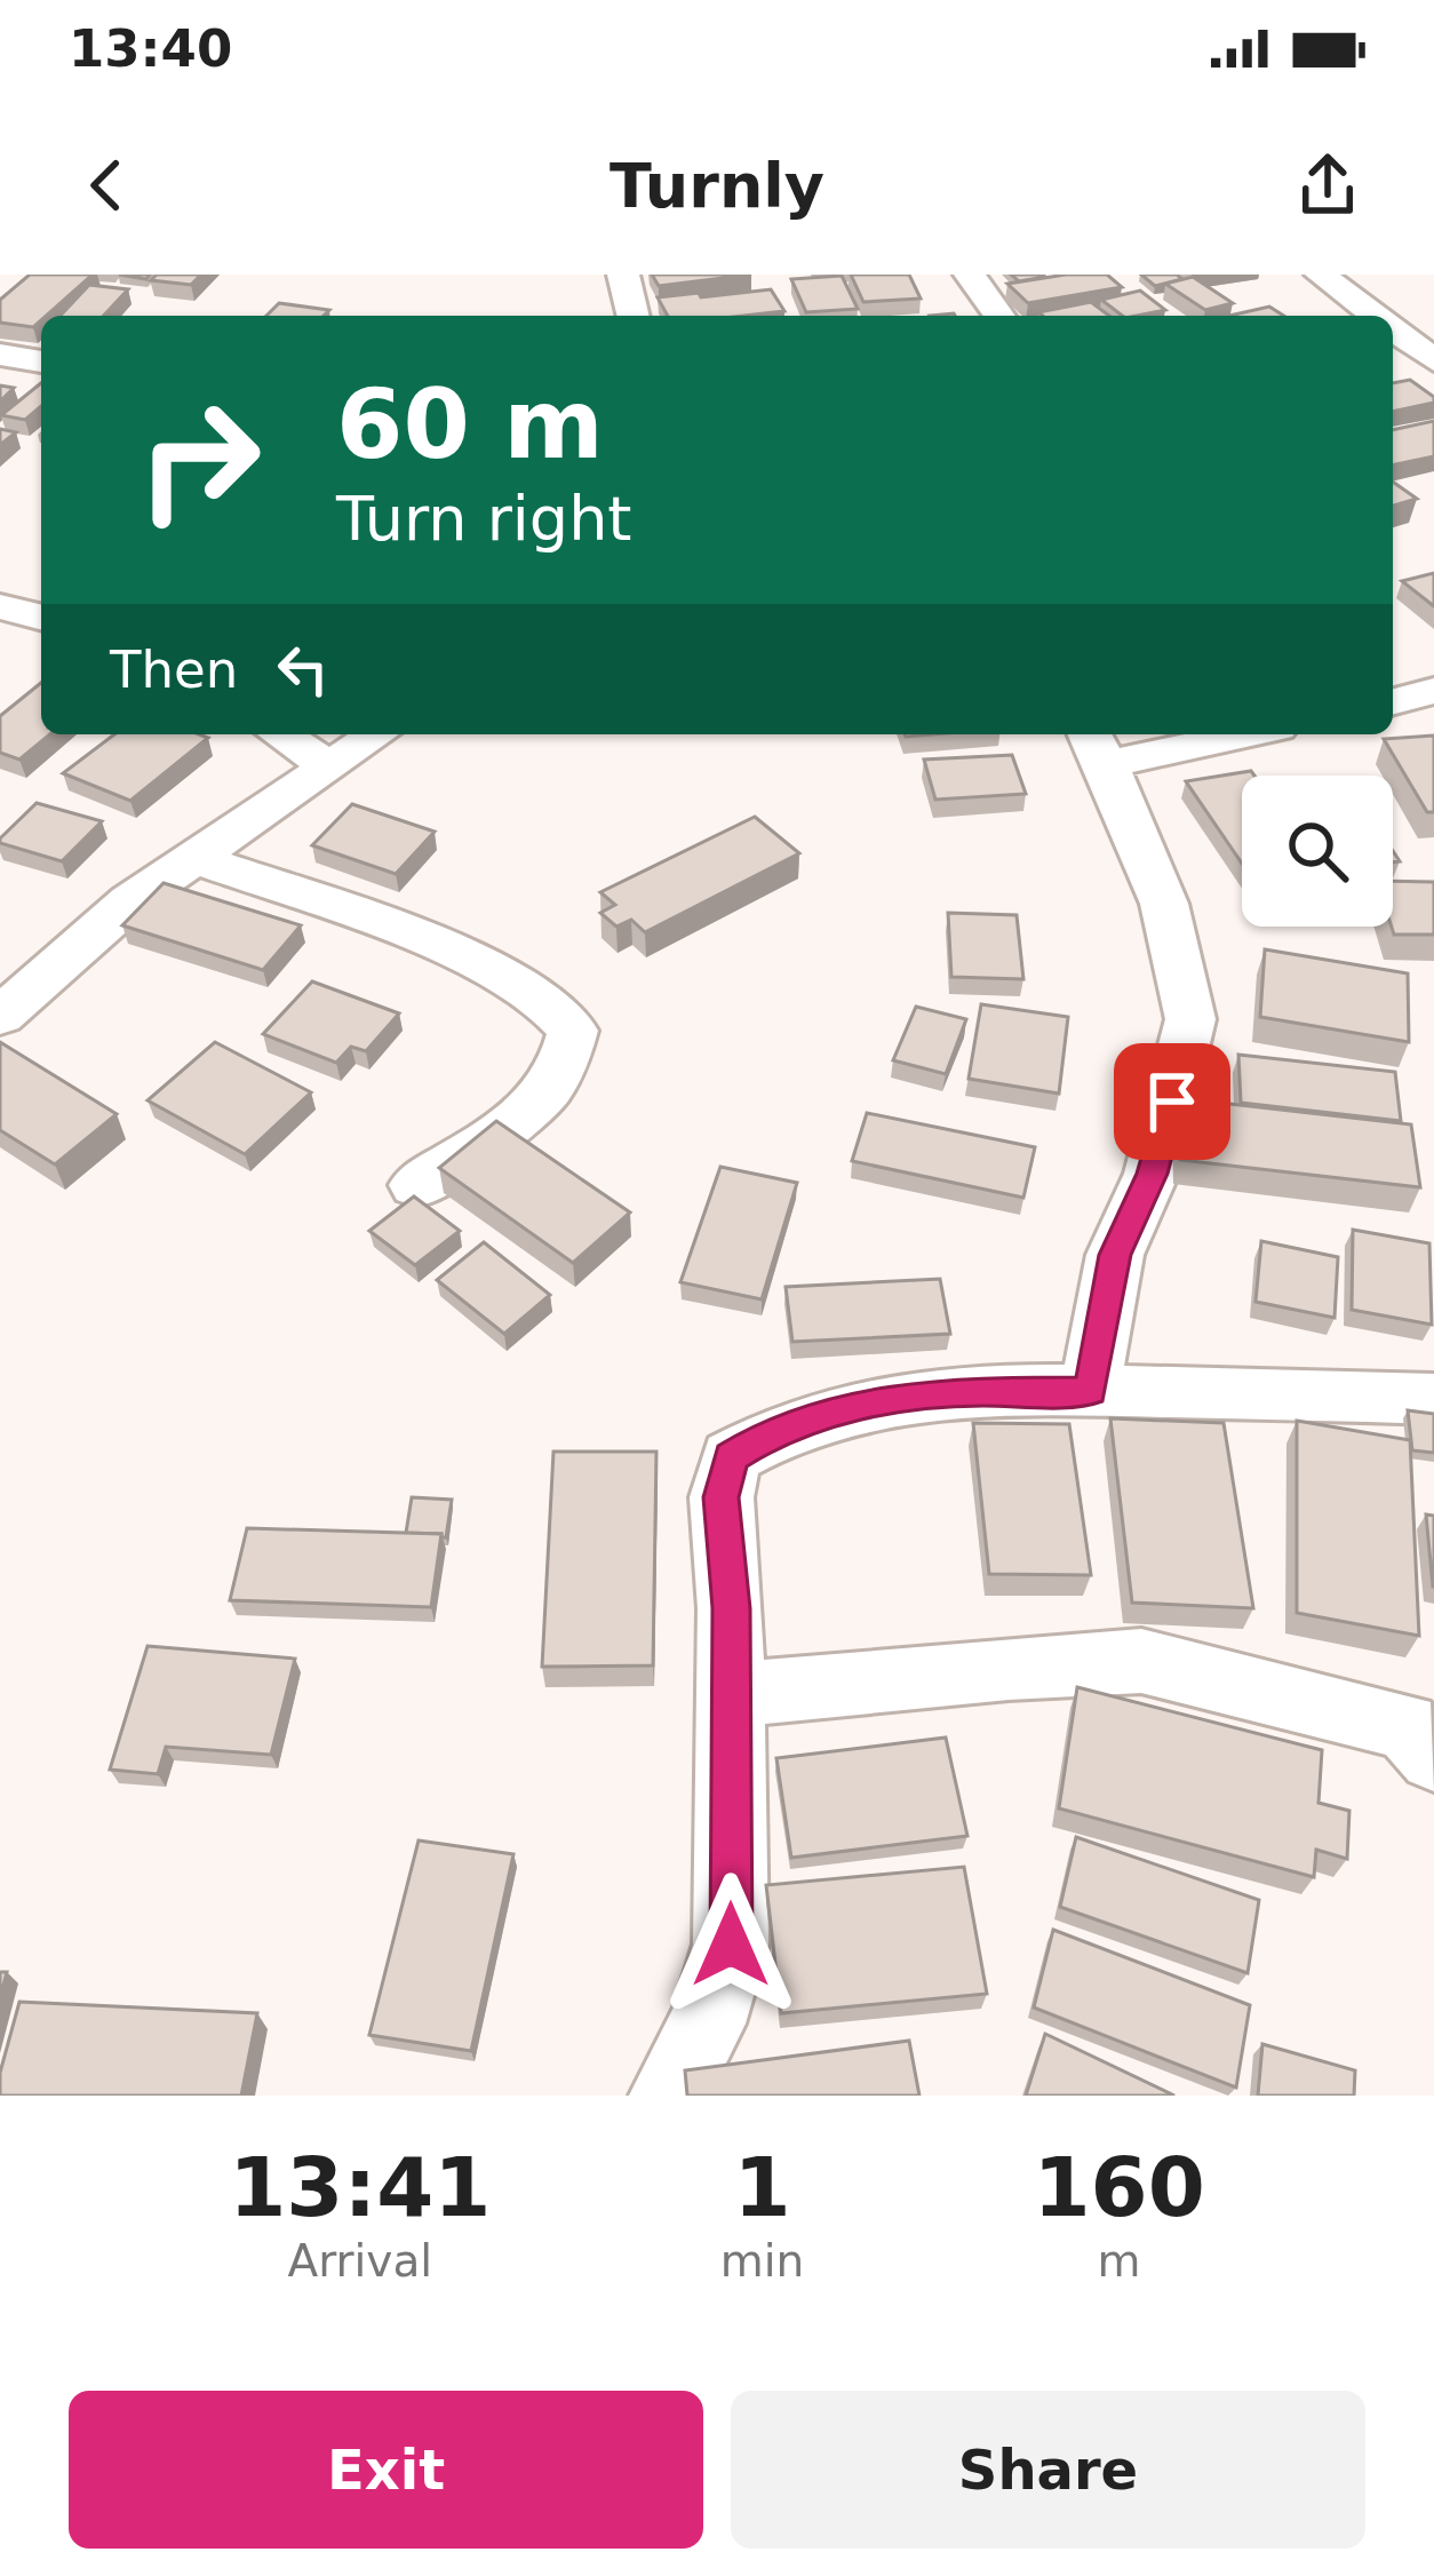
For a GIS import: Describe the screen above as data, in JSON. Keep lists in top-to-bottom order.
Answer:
{
  "page": {
    "status": "13:40",
    "header": "Turnly",
    "turn": ["60 m", "Turn right"],
    "then": "Then",
    "eta": [
      "13:41",
      "Arrival",
      "1",
      "min",
      "160",
      "m"
    ],
    "buttons": ["Exit", "Share"]
  }
}
